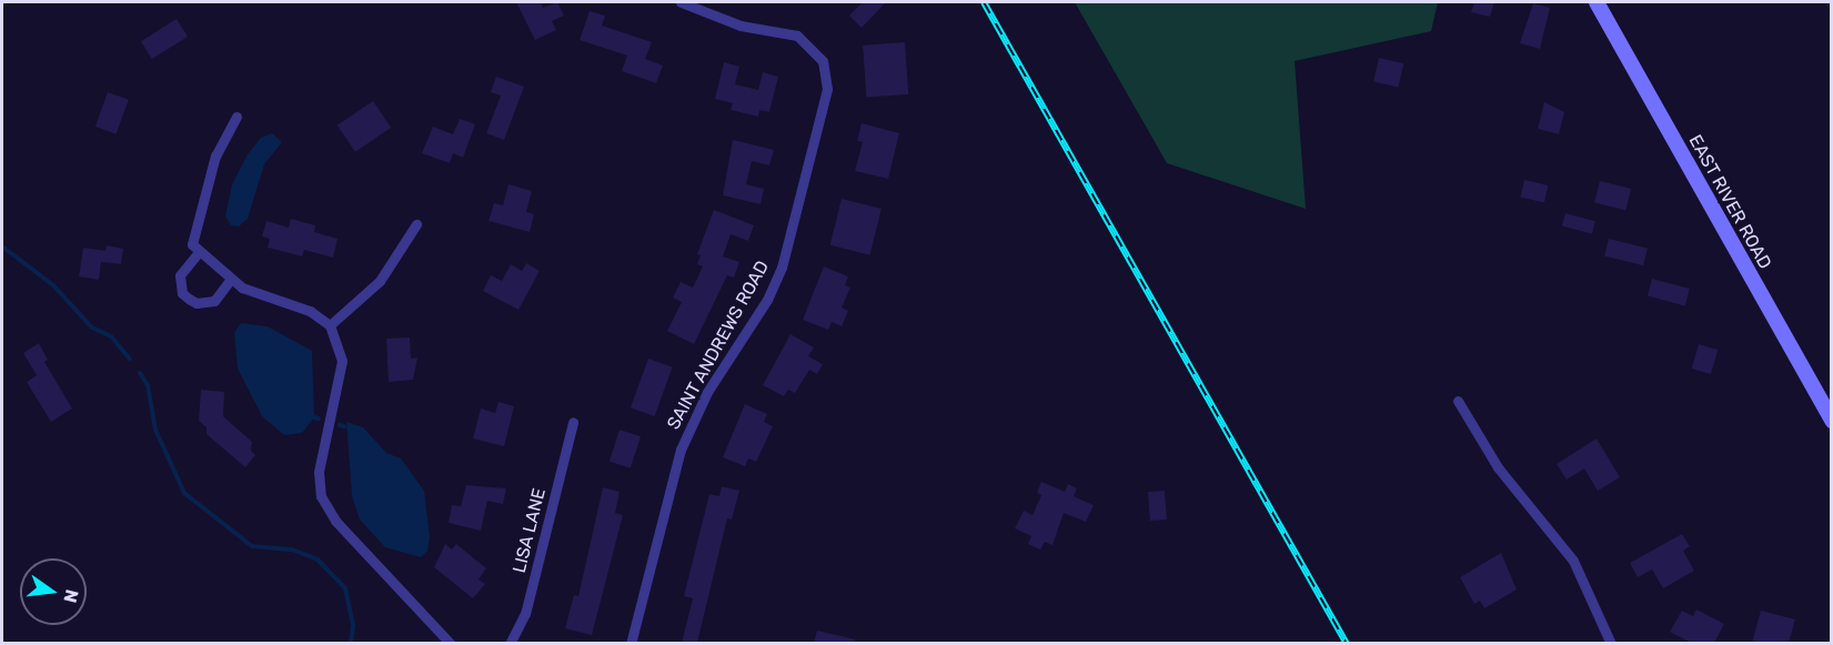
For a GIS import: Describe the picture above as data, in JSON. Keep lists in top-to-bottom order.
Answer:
{
  "streets": {
    "main road": ["EAST RIVER ROAD"],
    "street": ["SAINT ANDREWS ROAD", "LISA LANE"]
  },
  "north": "right"
}
